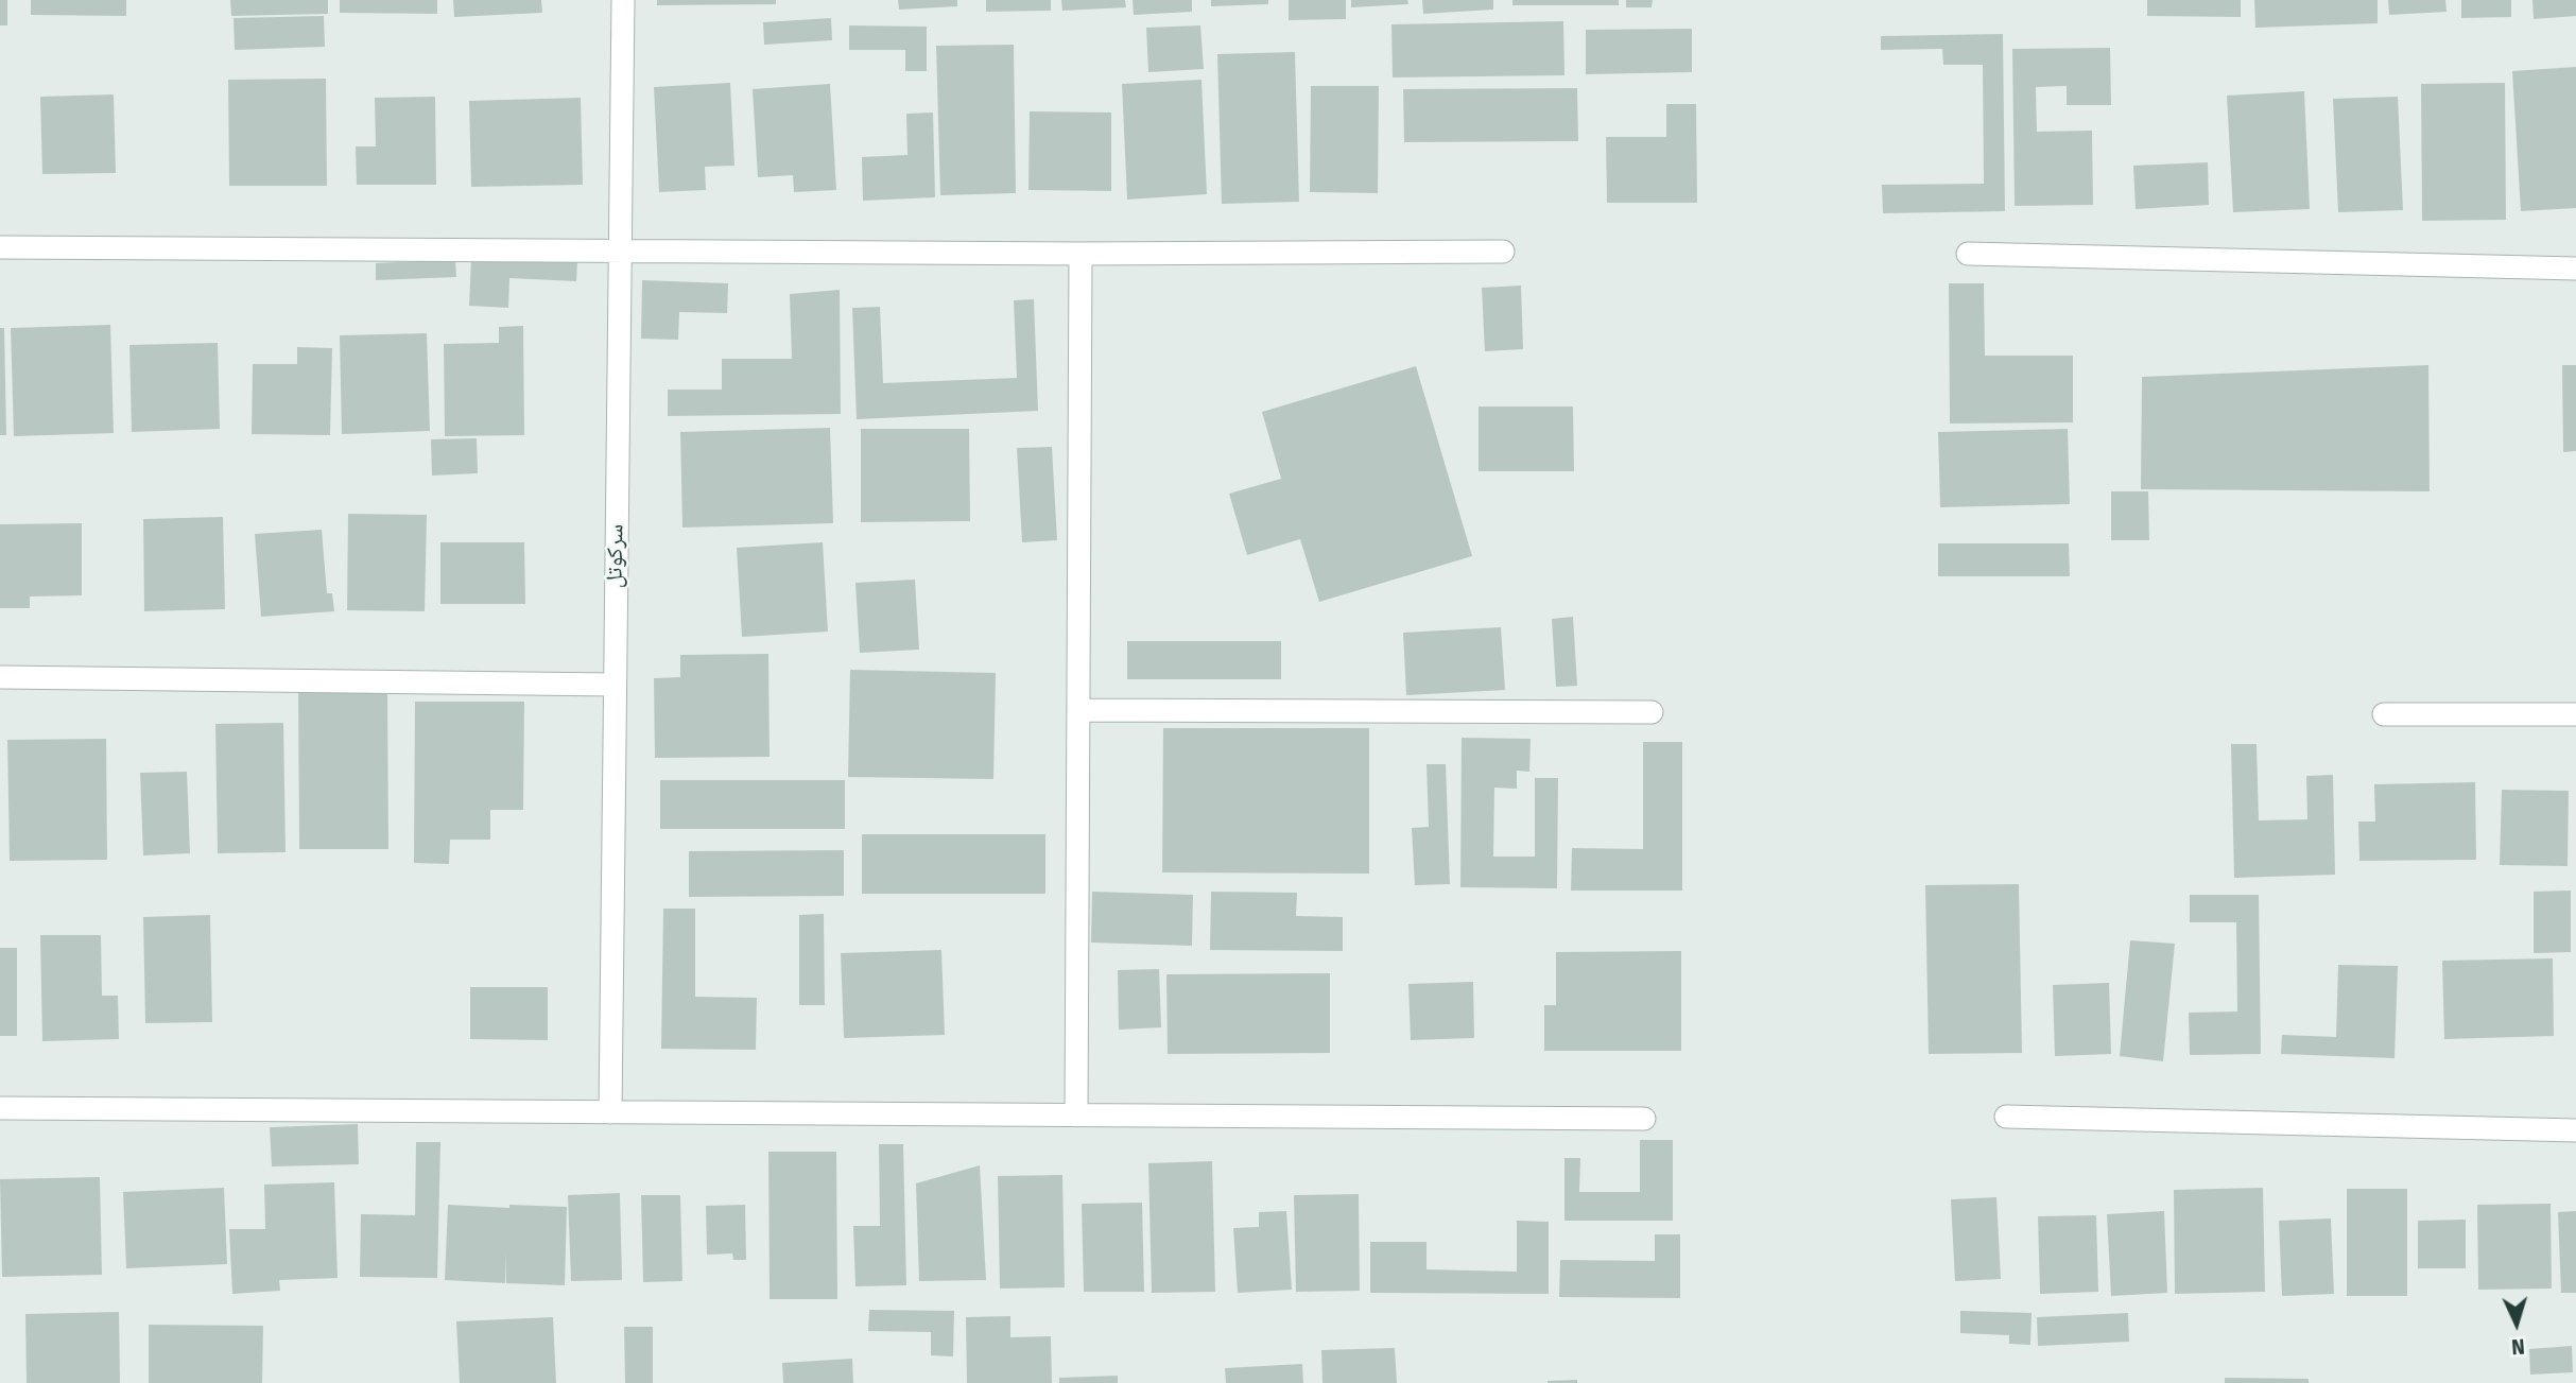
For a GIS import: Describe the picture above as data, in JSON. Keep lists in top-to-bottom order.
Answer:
{
  "streets": {
    "street": ["سرکوتل"]
  },
  "north": "bottom"
}
